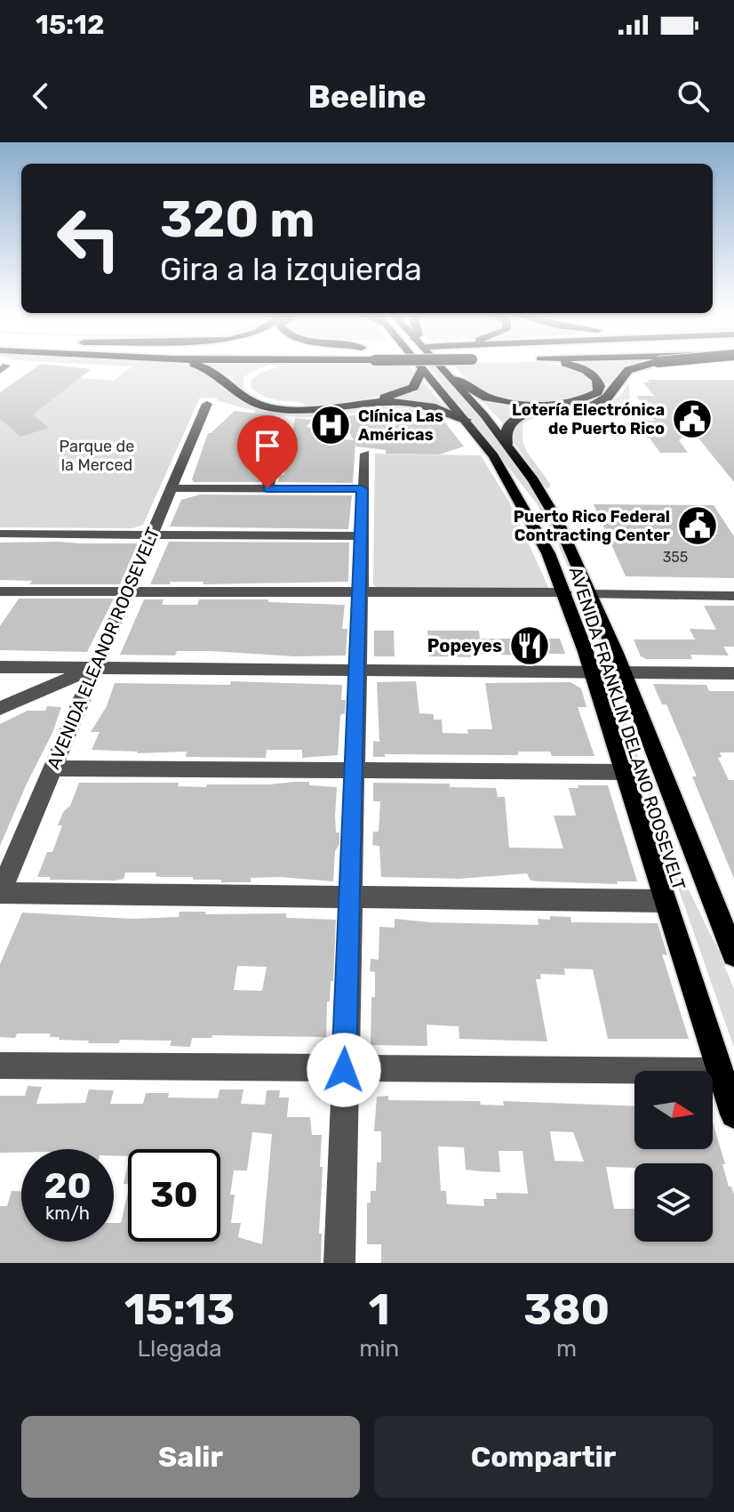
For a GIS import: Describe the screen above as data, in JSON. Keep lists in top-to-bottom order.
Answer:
{
  "streets": {
    "main road": ["AVENIDA FRANKLIN DELANO ROOSEVELT"],
    "street": ["AVENIDA ELEANOR ROOSEVELT"]
  },
  "parks": ["Parque de la Merced"],
  "places": {
    "public building": ["Lotería Electrónica de Puerto Rico", "Puerto Rico Federal Contracting Center"],
    "hospital": ["Clínica Las Américas"],
    "restaurant": ["Popeyes"]
  },
  "house_numbers": ["355"],
  "north": "right",
  "page": {
    "status": "15:12",
    "header": "Beeline",
    "turn": ["320 m", "Gira a la izquierda"],
    "speed": "20 km/h",
    "limit": "30",
    "eta": [
      "15:13",
      "Llegada",
      "1",
      "min",
      "380",
      "m"
    ],
    "buttons": ["Salir", "Compartir"]
  }
}
